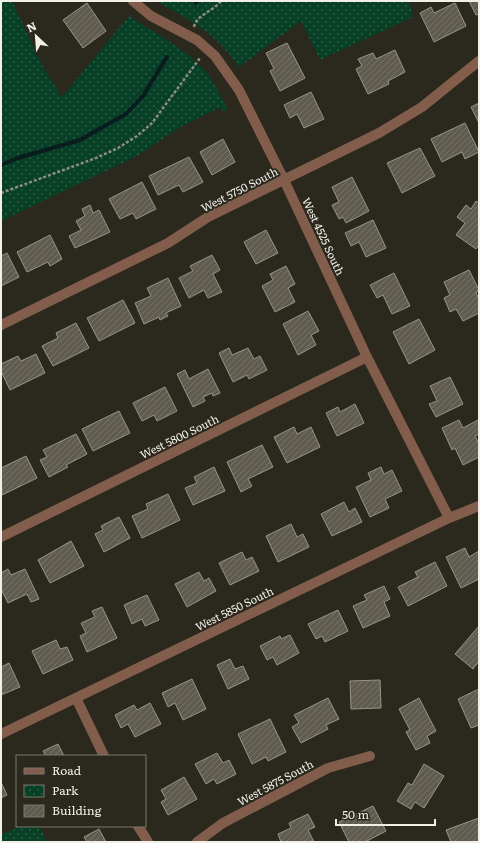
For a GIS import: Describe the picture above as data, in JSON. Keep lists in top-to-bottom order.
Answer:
{
  "streets": {
    "street": [
      "West 5750 South",
      "West 4525 South",
      "West 5800 South",
      "West 5850 South",
      "West 5875 South"
    ]
  },
  "crossings": [
    ["West 5750 South", "West 4525 South"],
    ["West 4525 South", "West 5800 South"],
    ["West 4525 South", "West 5850 South"]
  ],
  "legend": ["Road", "Park", "Building"],
  "scale_bar": "50 m",
  "north": "top left"
}
